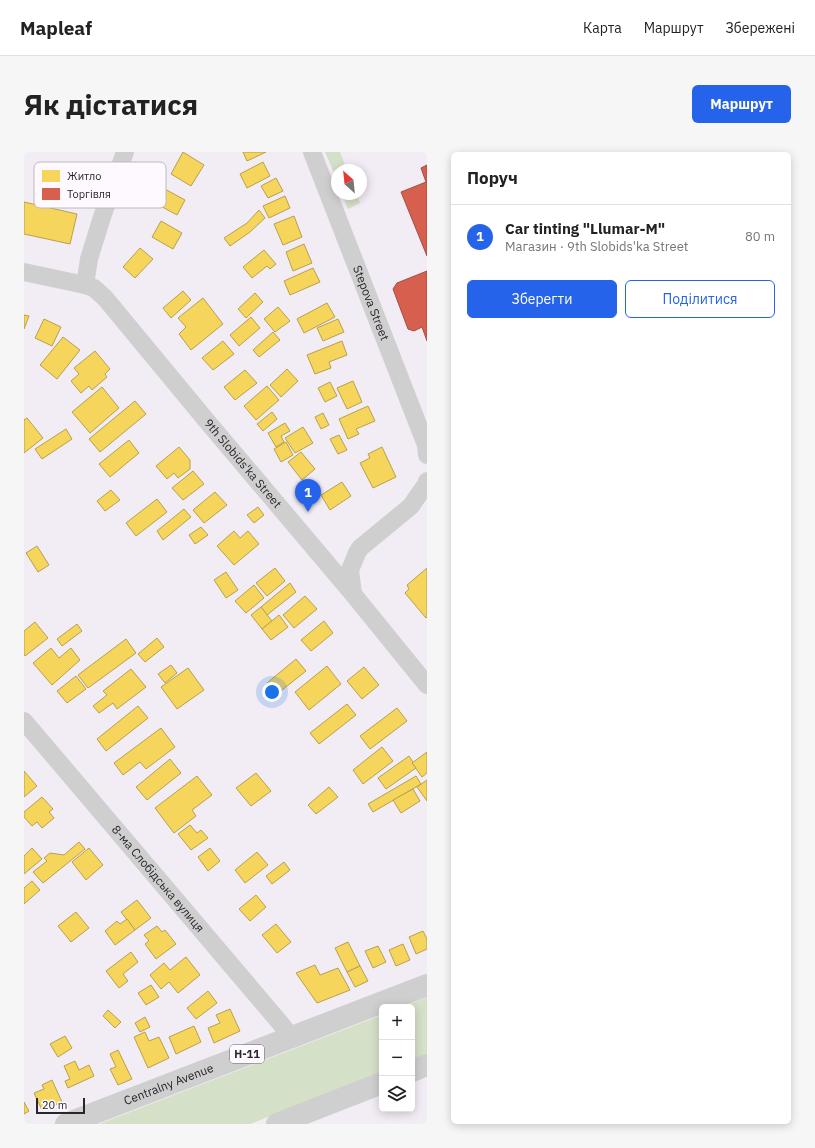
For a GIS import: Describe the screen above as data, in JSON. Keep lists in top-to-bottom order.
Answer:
{
  "streets": {
    "main road": ["Н-11", "Centralny Avenue"],
    "street": ["Stepova Street", "9th Slobids'ka Street", "8-ма Слобідська вулиця"]
  },
  "crossings": [
    ["8-ма Слобідська вулиця", "Centralny Avenue"]
  ],
  "legend": ["Житло", "Торгівля"],
  "scale_bar": "20 m",
  "north": "top left",
  "page": {
    "header": "Mapleaf",
    "nav": ["Карта", "Маршрут", "Збережені"],
    "buttons": [
      "Маршрут",
      ["Зберегти", "Поділитися"]
    ],
    "title": "Як дістатися",
    "heading": "Поруч",
    "list": [
      {
        "mark": "1",
        "name": "Car tinting \"Llumar-M\"",
        "note": "Магазин · 9th Slobids'ka Street",
        "value": "80 m"
      }
    ],
    "pins": "1",
    "map_buttons": ["+", "−"],
    "scale": "20 m"
  }
}
